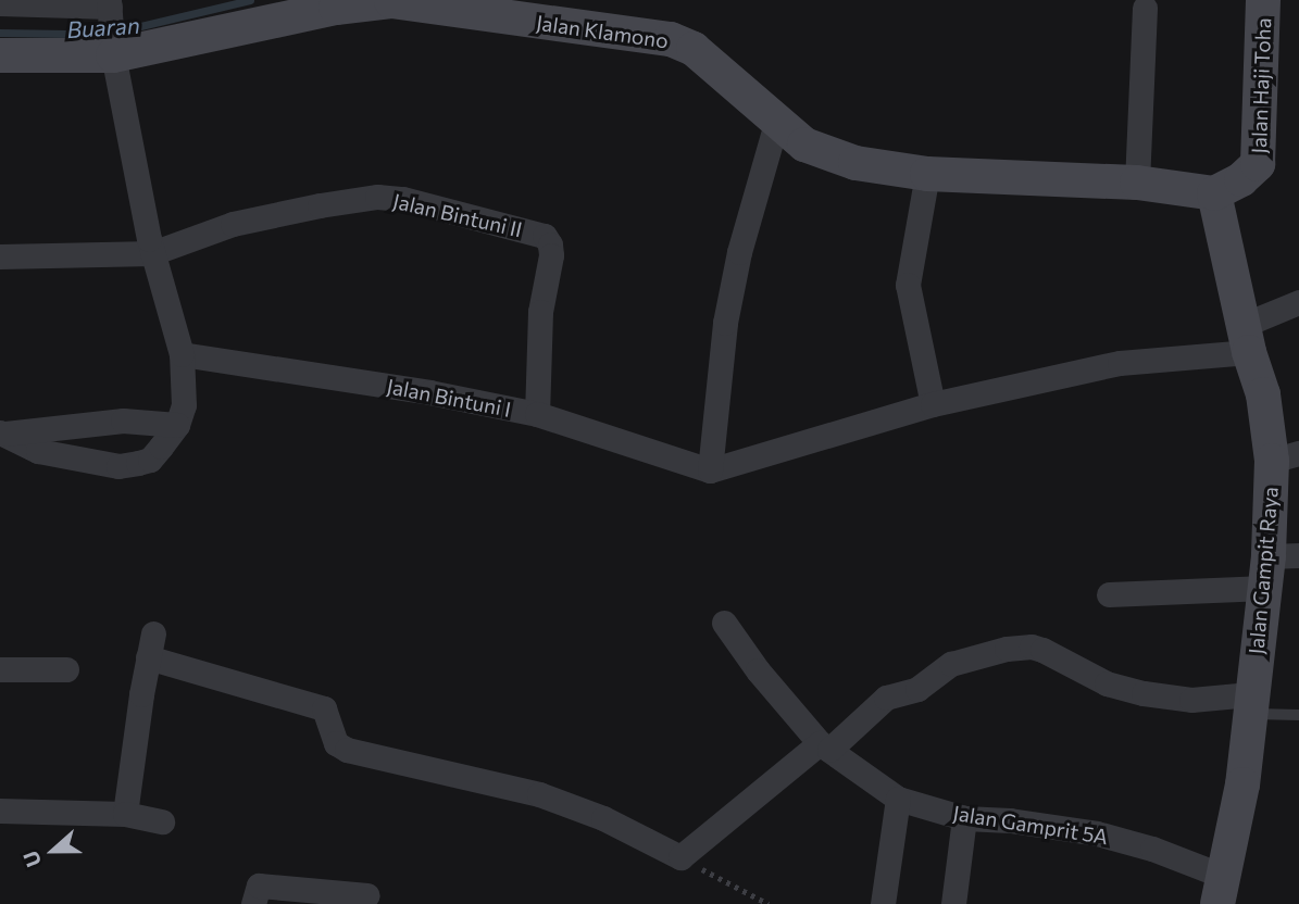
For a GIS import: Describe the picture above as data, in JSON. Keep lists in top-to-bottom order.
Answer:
{
  "streets": {
    "street": [
      "Jalan Klamono",
      "Jalan Haji Toha",
      "Jalan Bintuni II",
      "Jalan Bintuni I",
      "Jalan Gampit Raya",
      "Jalan Gamprit 5A"
    ]
  },
  "crossings": [
    ["Jalan Klamono", "Jalan Haji Toha"],
    ["Jalan Klamono", "Jalan Gampit Raya"],
    ["Jalan Haji Toha", "Jalan Gampit Raya"],
    ["Jalan Bintuni II", "Jalan Bintuni I"],
    ["Jalan Gampit Raya", "Jalan Gamprit 5A"]
  ],
  "water": ["Buaran"],
  "north": "left"
}
